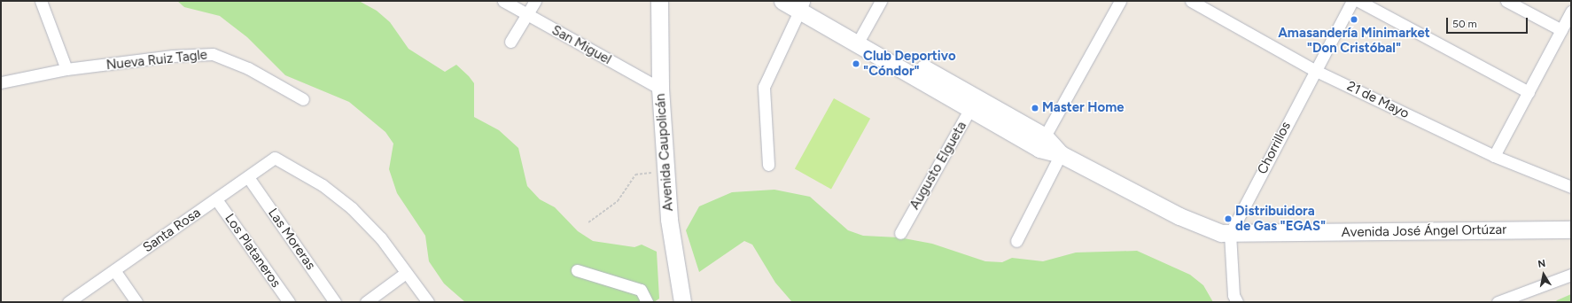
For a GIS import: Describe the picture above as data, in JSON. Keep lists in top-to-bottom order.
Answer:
{
  "streets": {
    "street": [
      "San Miguel",
      "Nueva Ruiz Tagle",
      "21 de Mayo",
      "Chorrillos",
      "Avenida Caupolicán",
      "Augusto Elgueta",
      "Santa Rosa",
      "Avenida José Ángel Ortúzar",
      "Las Moreras",
      "Los Plataneros"
    ]
  },
  "crossings": [
    ["San Miguel", "Avenida Caupolicán"],
    ["21 de Mayo", "Chorrillos"],
    ["Chorrillos", "Avenida José Ángel Ortúzar"],
    ["Augusto Elgueta", "Avenida José Ángel Ortúzar"],
    ["Santa Rosa", "Las Moreras"],
    ["Santa Rosa", "Los Plataneros"]
  ],
  "places": [
    "Amasandería Minimarket \"Don Cristóbal\"",
    "Club Deportivo \"Cóndor\"",
    "Master Home",
    "Distribuidora de Gas \"EGAS\""
  ],
  "scale_bar": "50 m",
  "north": "top"
}
